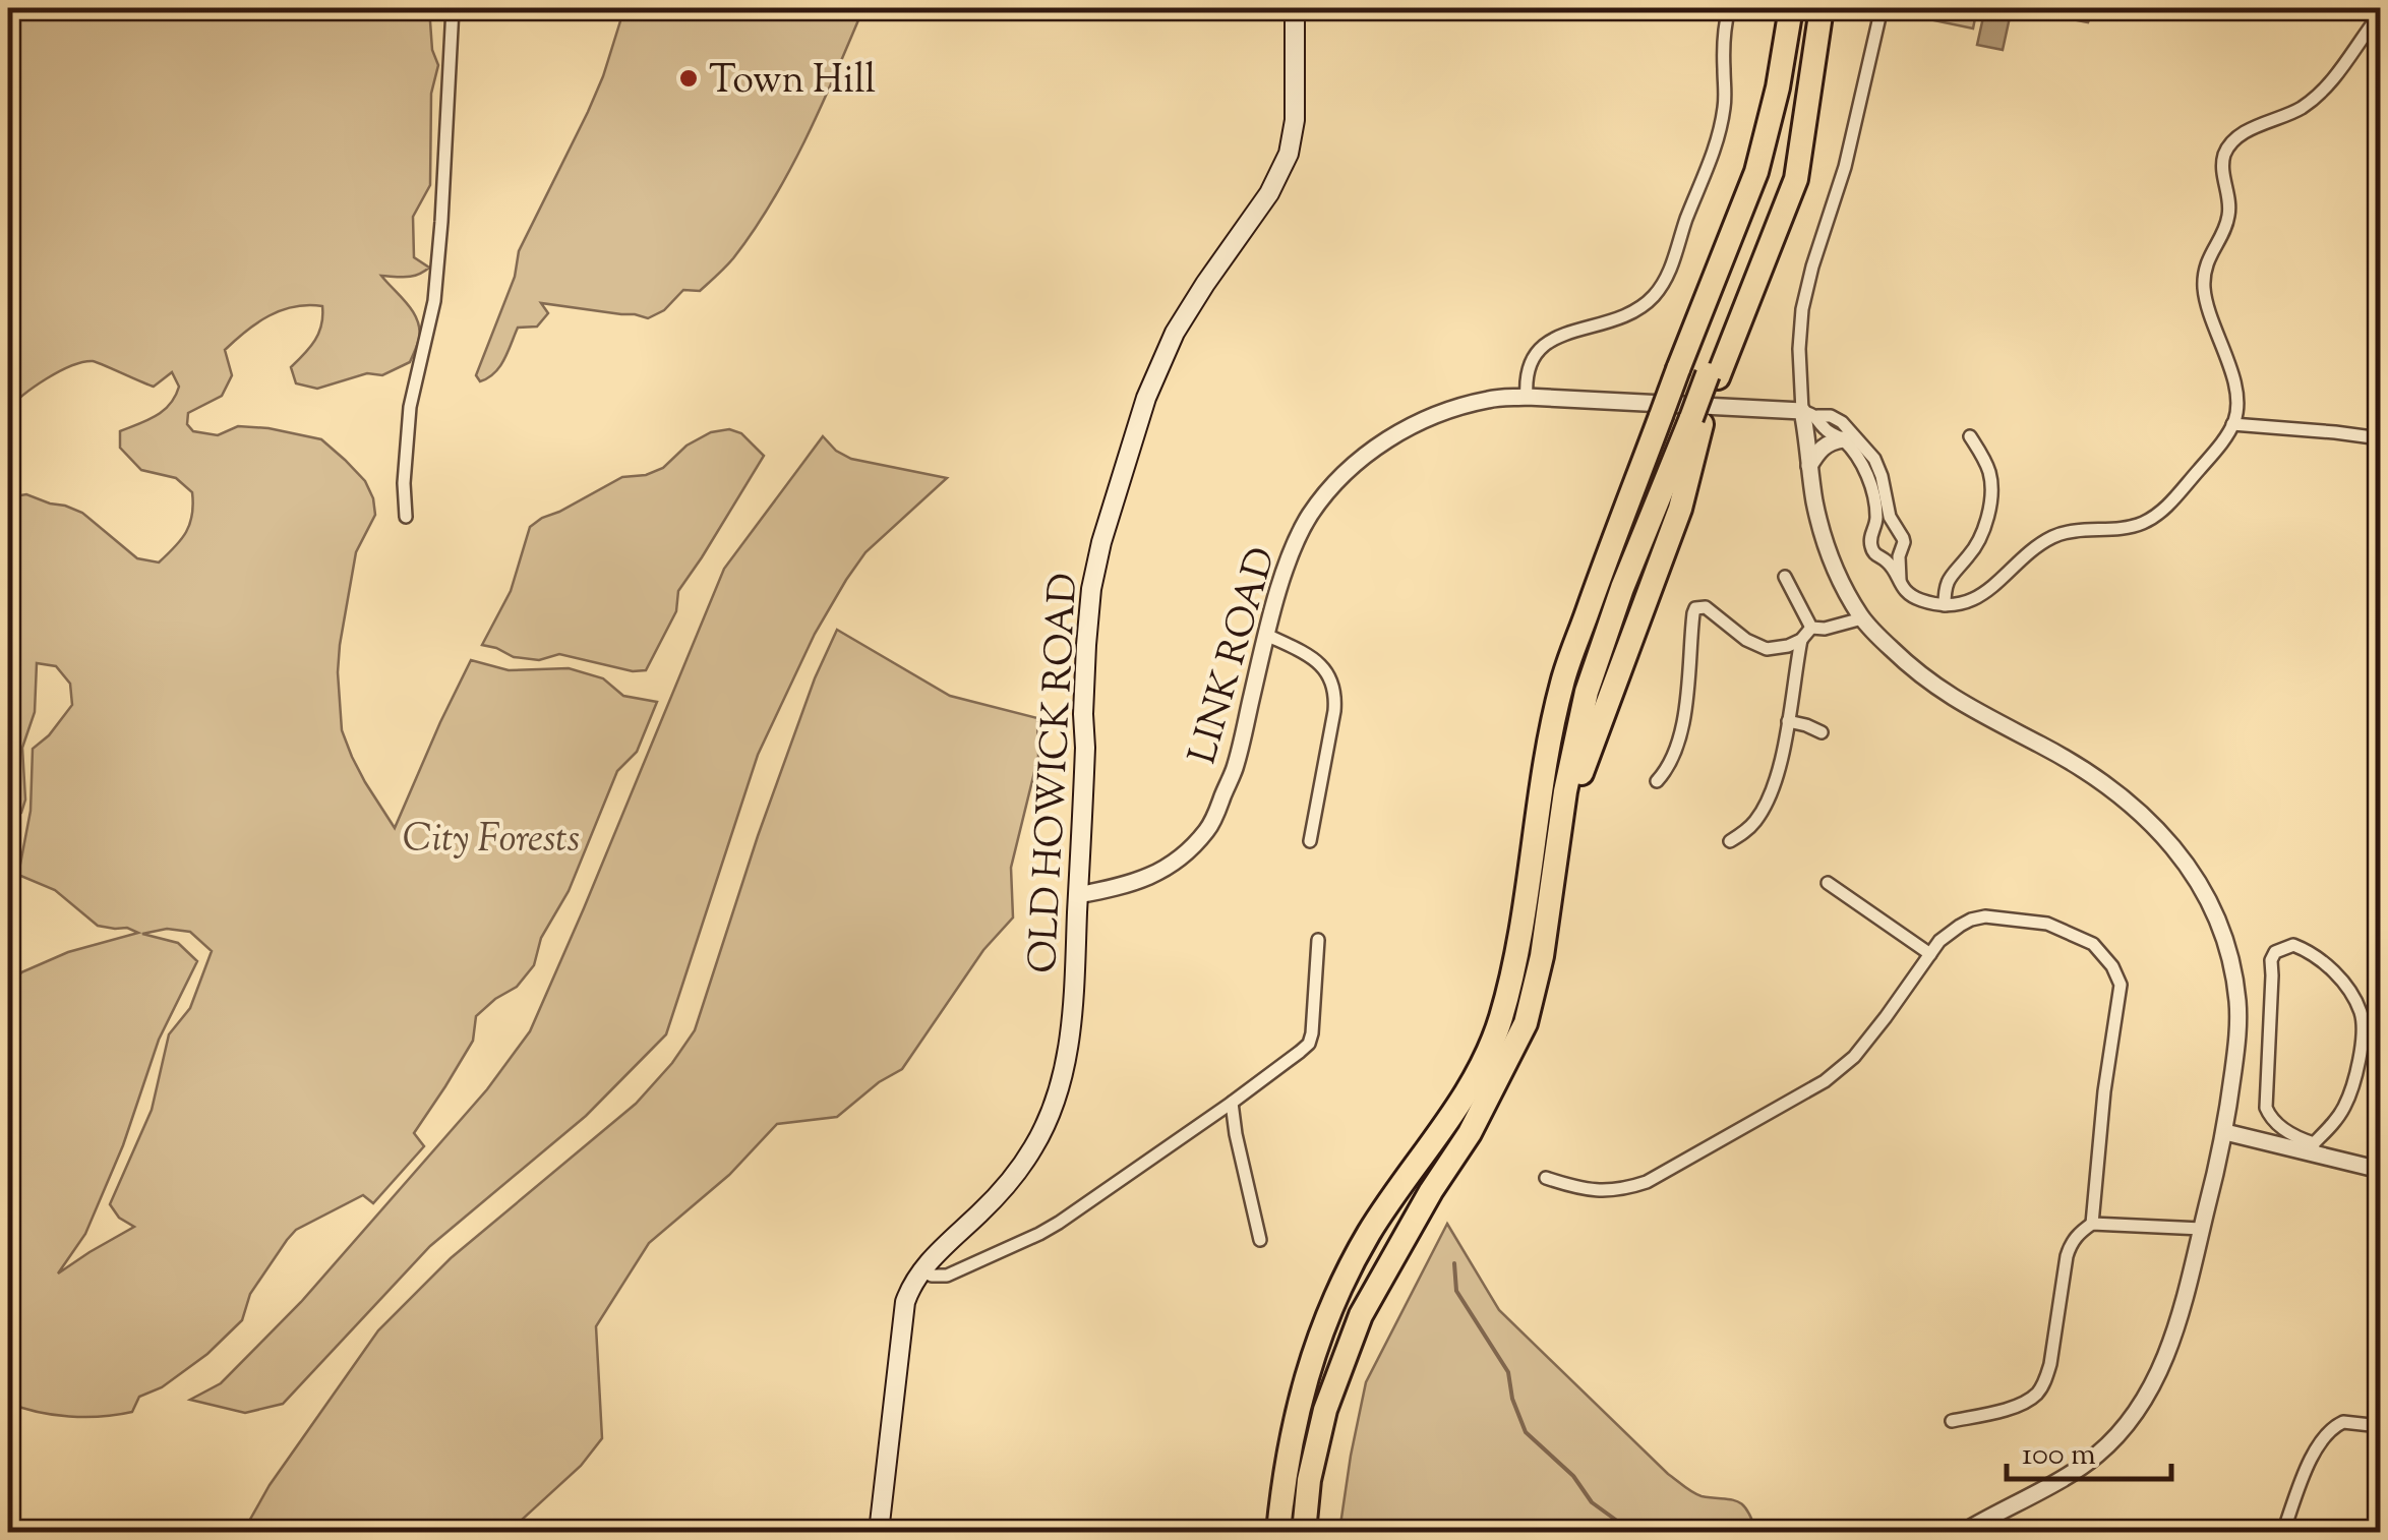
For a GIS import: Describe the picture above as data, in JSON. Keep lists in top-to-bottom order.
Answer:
{
  "streets": {
    "main road": ["OLD HOWICK ROAD"],
    "street": ["LINK ROAD"]
  },
  "crossings": [
    ["LINK ROAD", "OLD HOWICK ROAD"]
  ],
  "parks": ["City Forests"],
  "places": ["Town Hill"],
  "scale_bar": "100 m"
}
